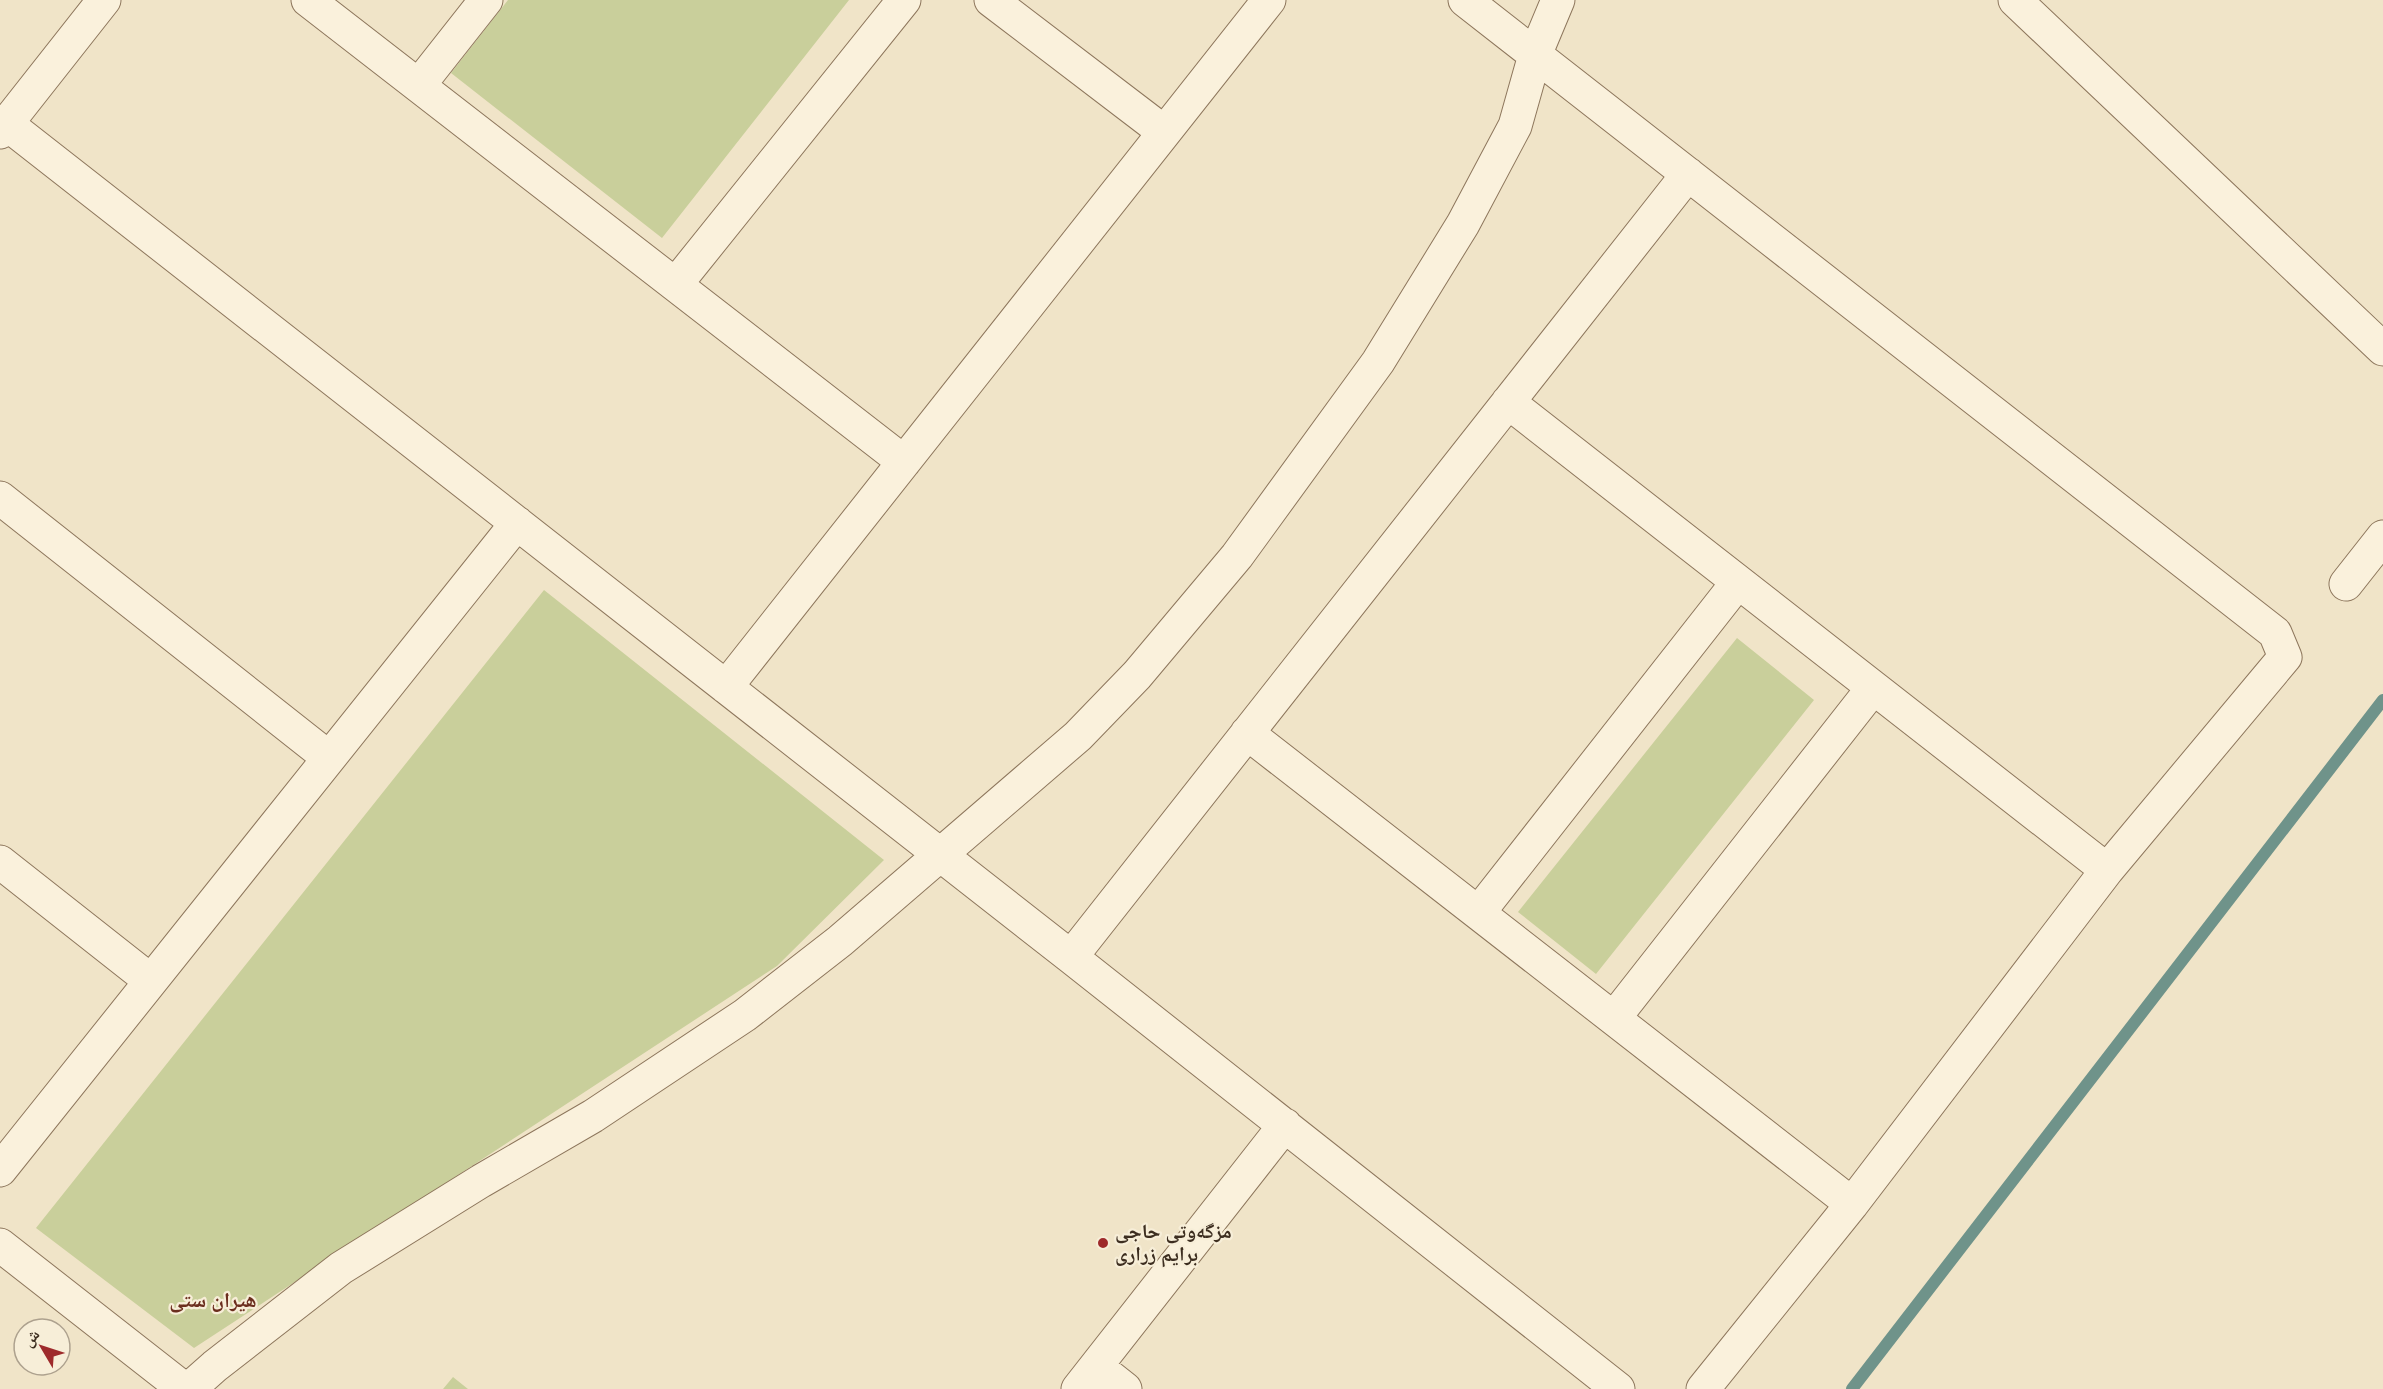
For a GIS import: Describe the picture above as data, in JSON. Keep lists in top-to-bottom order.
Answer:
{
  "districts": ["هیران ستی"],
  "places": ["مزگەوتی حاجی برایم زراری"],
  "north": "top left"
}
